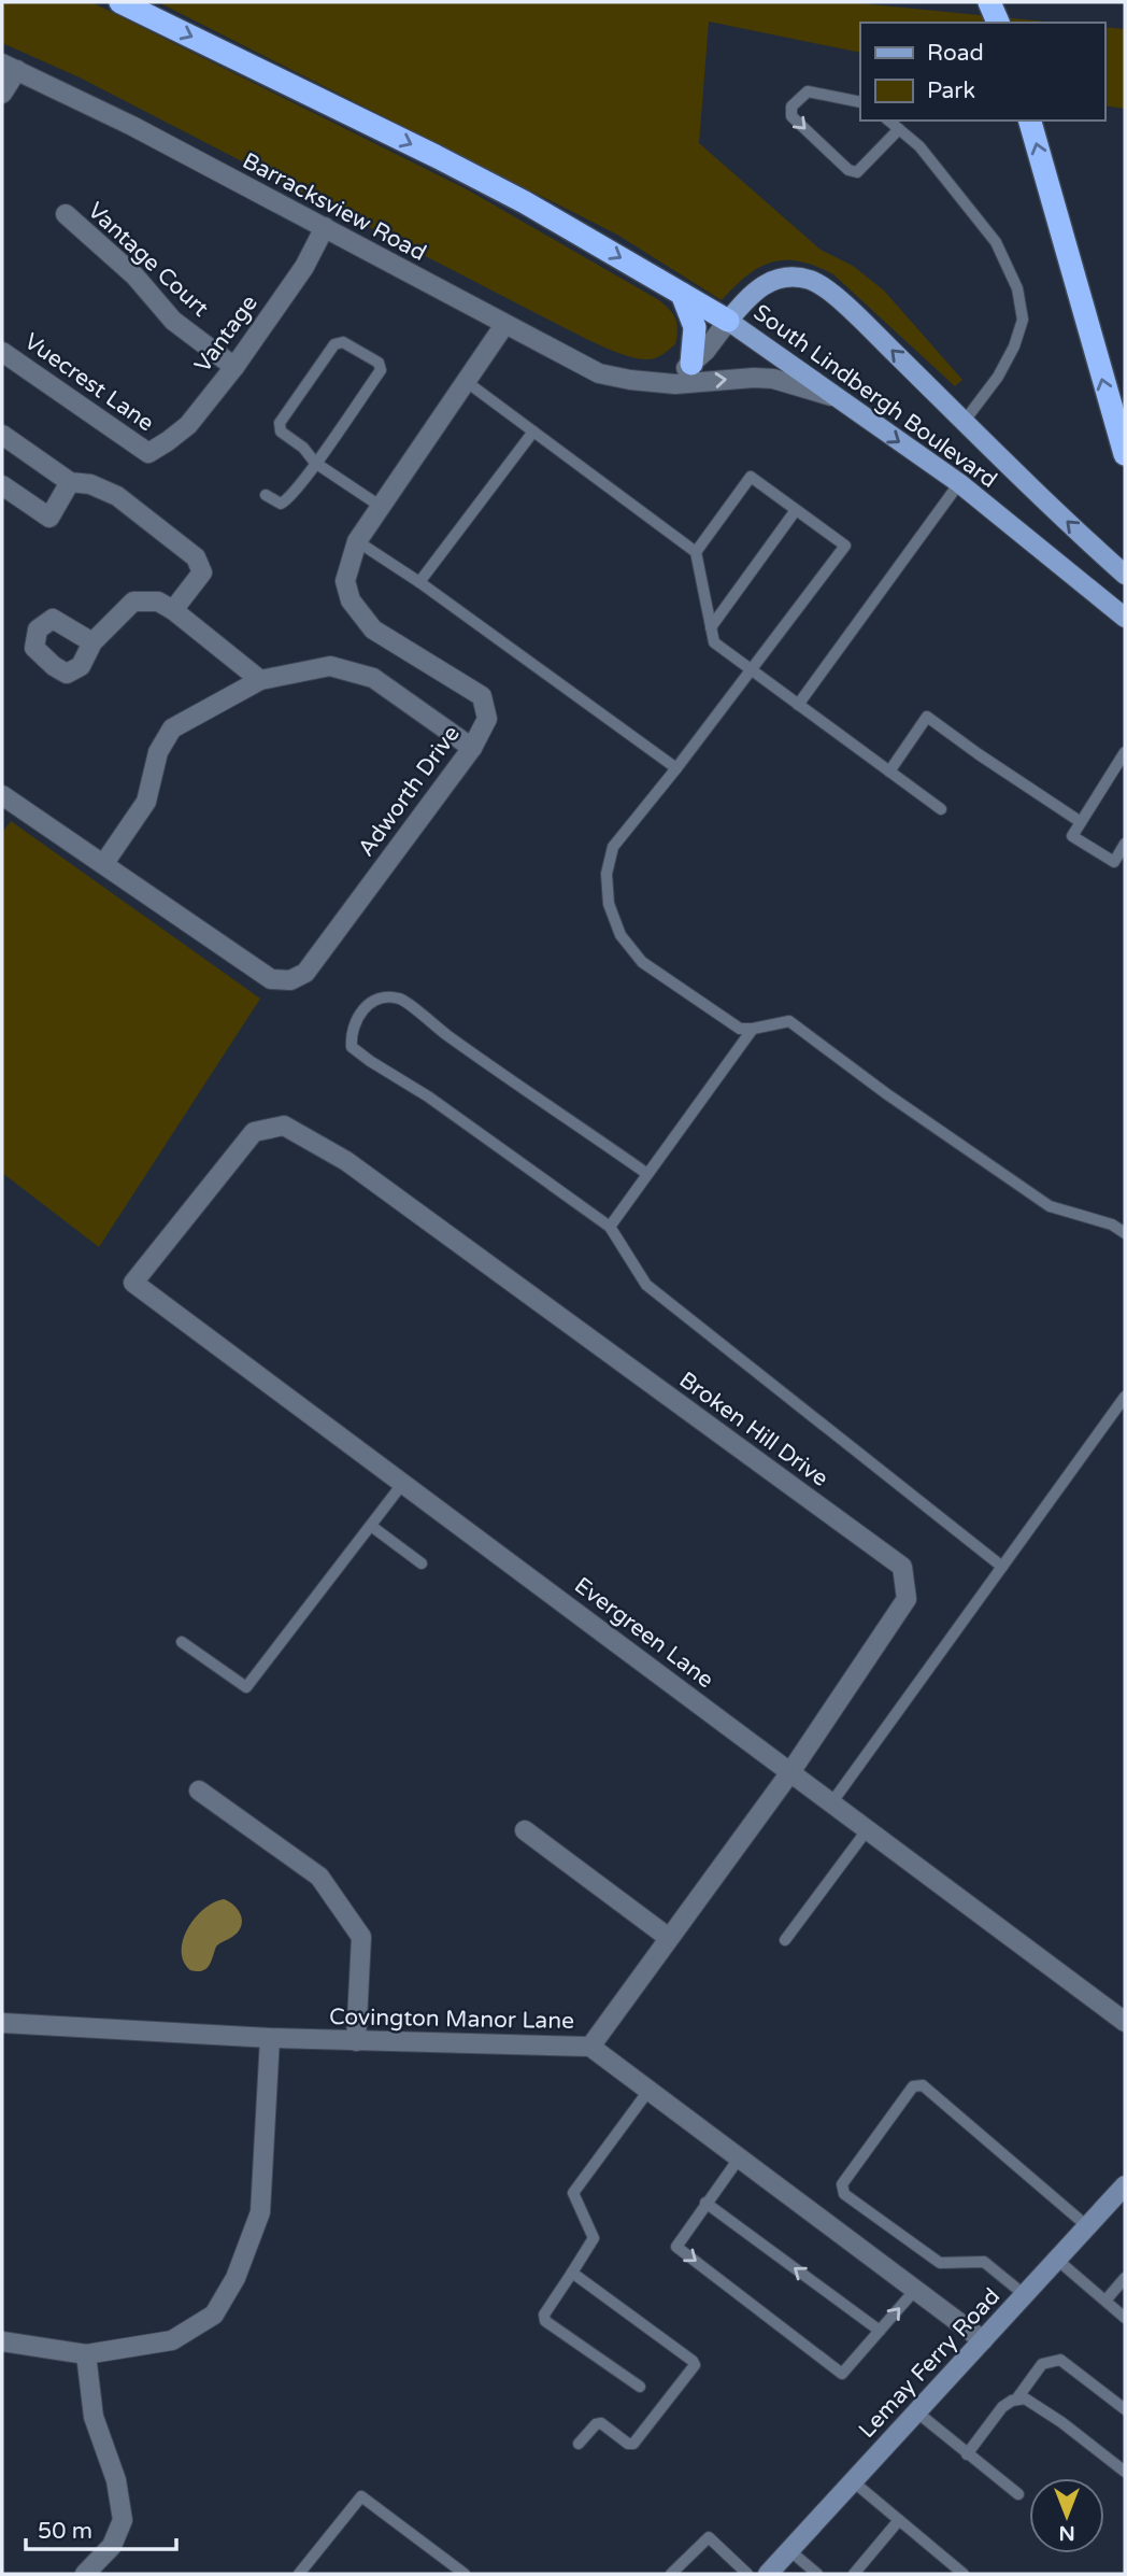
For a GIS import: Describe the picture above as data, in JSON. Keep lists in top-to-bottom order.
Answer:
{
  "streets": {
    "main road": ["South Lindbergh Boulevard", "Lemay Ferry Road"],
    "street": [
      "Barracksview Road",
      "Vantage Court",
      "Vantage",
      "Vuecrest Lane",
      "Adworth Drive",
      "Broken Hill Drive",
      "Evergreen Lane",
      "Covington Manor Lane"
    ]
  },
  "crossings": [
    ["Barracksview Road", "Vantage"],
    ["Barracksview Road", "South Lindbergh Boulevard"],
    ["Barracksview Road", "Adworth Drive"],
    ["Vantage Court", "Vantage"],
    ["Vantage", "Vuecrest Lane"],
    ["Broken Hill Drive", "Evergreen Lane"],
    ["Broken Hill Drive", "Covington Manor Lane"],
    ["Covington Manor Lane", "Lemay Ferry Road"]
  ],
  "legend": ["Road", "Park"],
  "scale_bar": "50 m",
  "north": "bottom"
}
